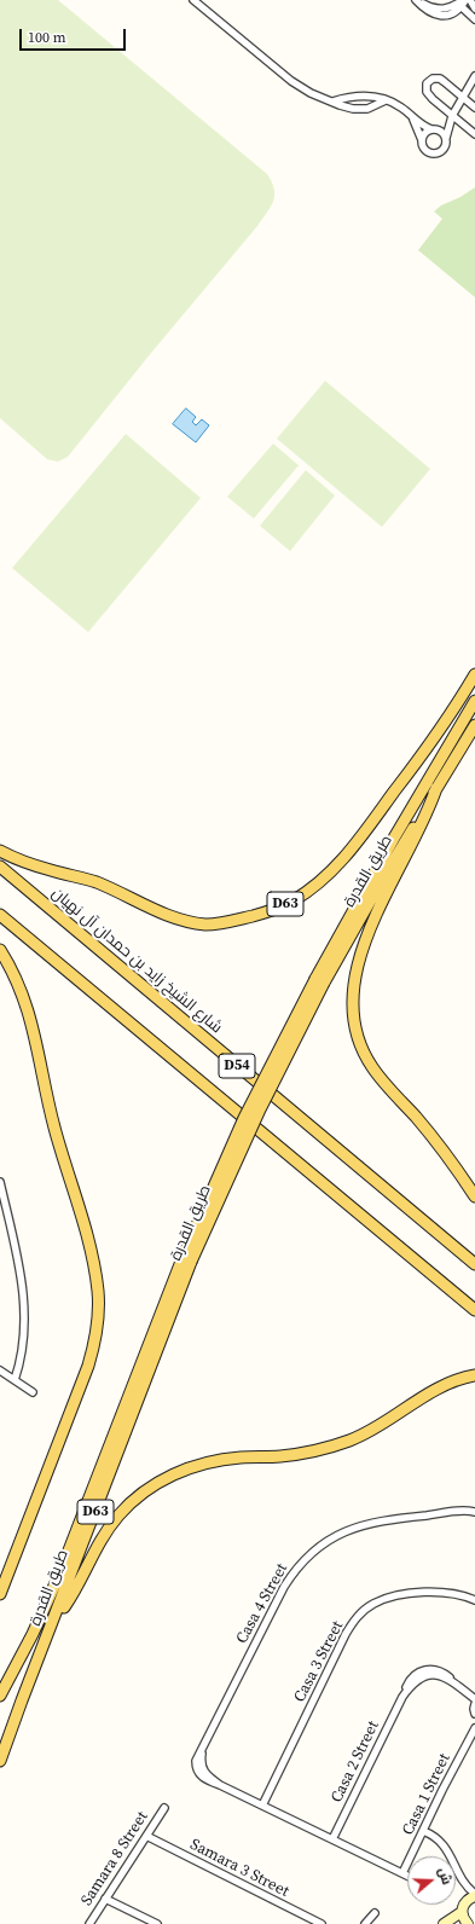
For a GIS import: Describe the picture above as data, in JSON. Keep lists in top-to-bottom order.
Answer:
{
  "streets": {
    "main road": [
      "طريق القدرة",
      "D63",
      "شارع الشيخ زايد بن حمدان آل نهيان",
      "D54"
    ],
    "street": [
      "Casa 4 Street",
      "Casa 3 Street",
      "Casa 2 Street",
      "Casa 1 Street",
      "Samara 8 Street",
      "Samara 3 Street"
    ]
  },
  "crossings": [
    ["Casa 4 Street", "Casa 3 Street"],
    ["Casa 4 Street", "Casa 2 Street"],
    ["Casa 4 Street", "Casa 1 Street"],
    ["Samara 8 Street", "Samara 3 Street"]
  ],
  "scale_bar": "100 m",
  "north": "right"
}
